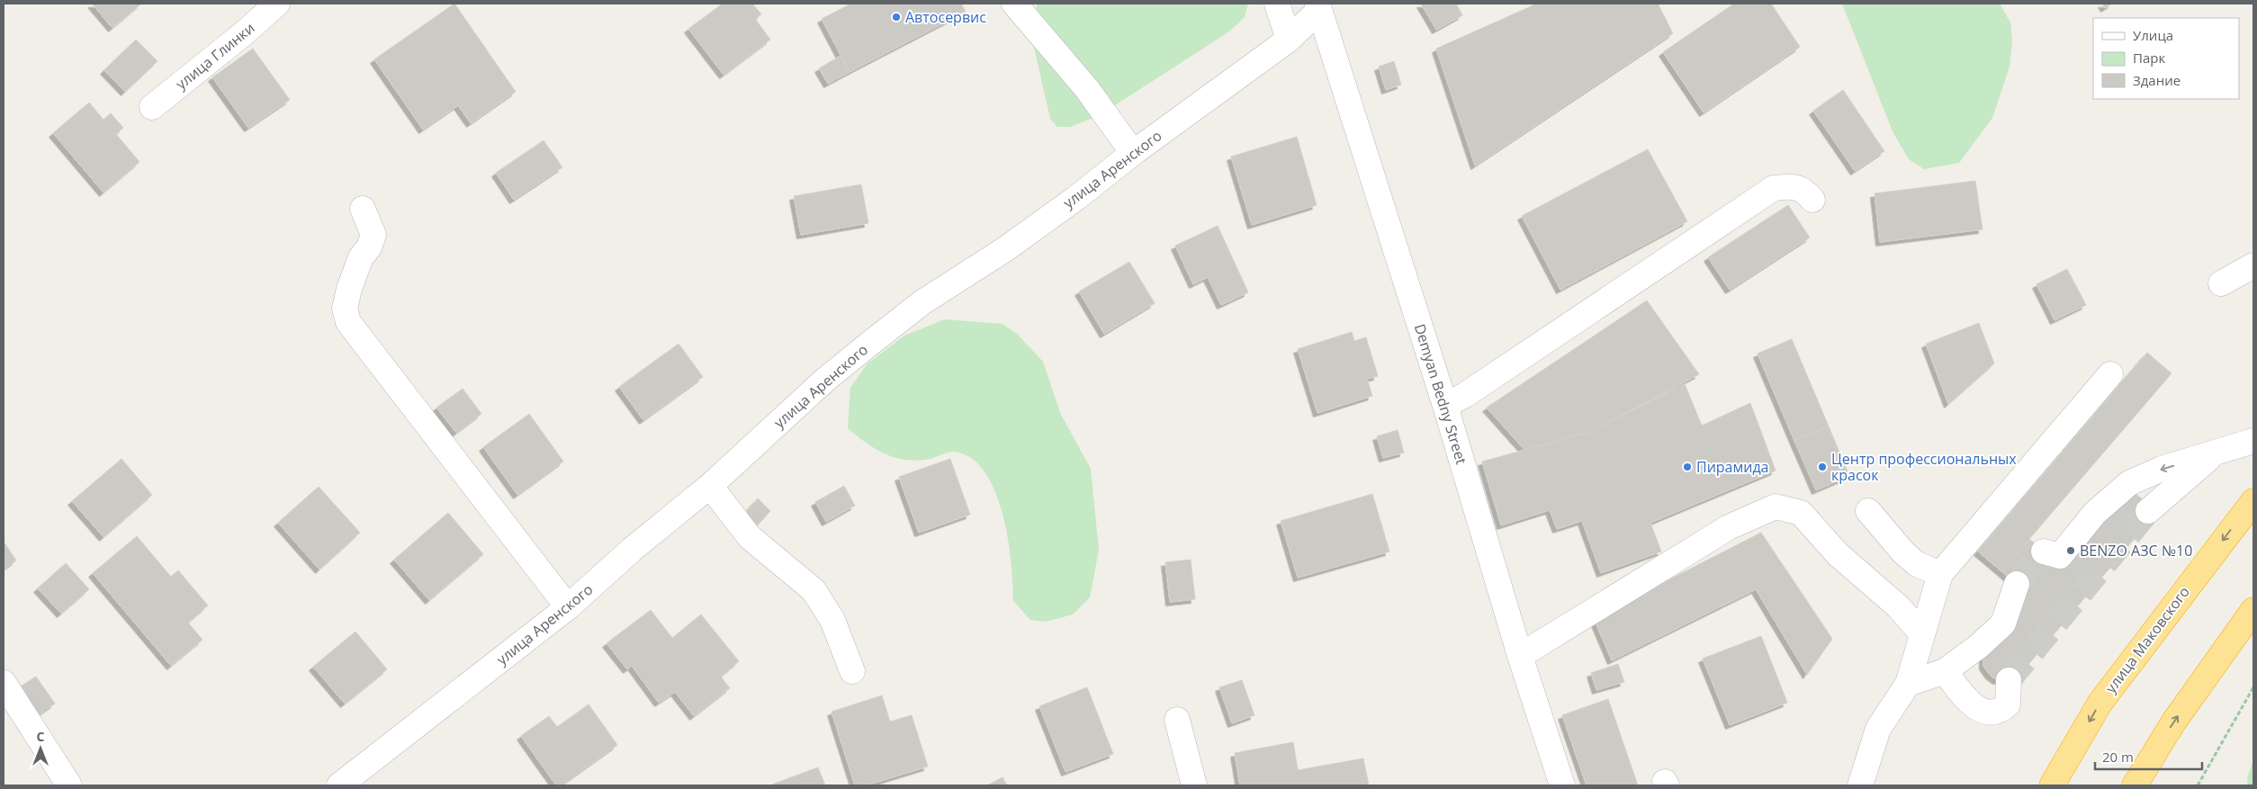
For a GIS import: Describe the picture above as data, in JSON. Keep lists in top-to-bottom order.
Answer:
{
  "streets": {
    "highway": ["улица Маковского"],
    "street": ["улица Глинки", "улица Аренского", "Demyan Bedny Street"]
  },
  "crossings": [
    ["улица Аренского", "Demyan Bedny Street"]
  ],
  "places": [
    "Автосервис",
    "Пирамида",
    "Центр профессиональных красок",
    "BENZO АЗС №10"
  ],
  "legend": ["Улица", "Парк", "Здание"],
  "scale_bar": "20 m",
  "north": "top"
}
